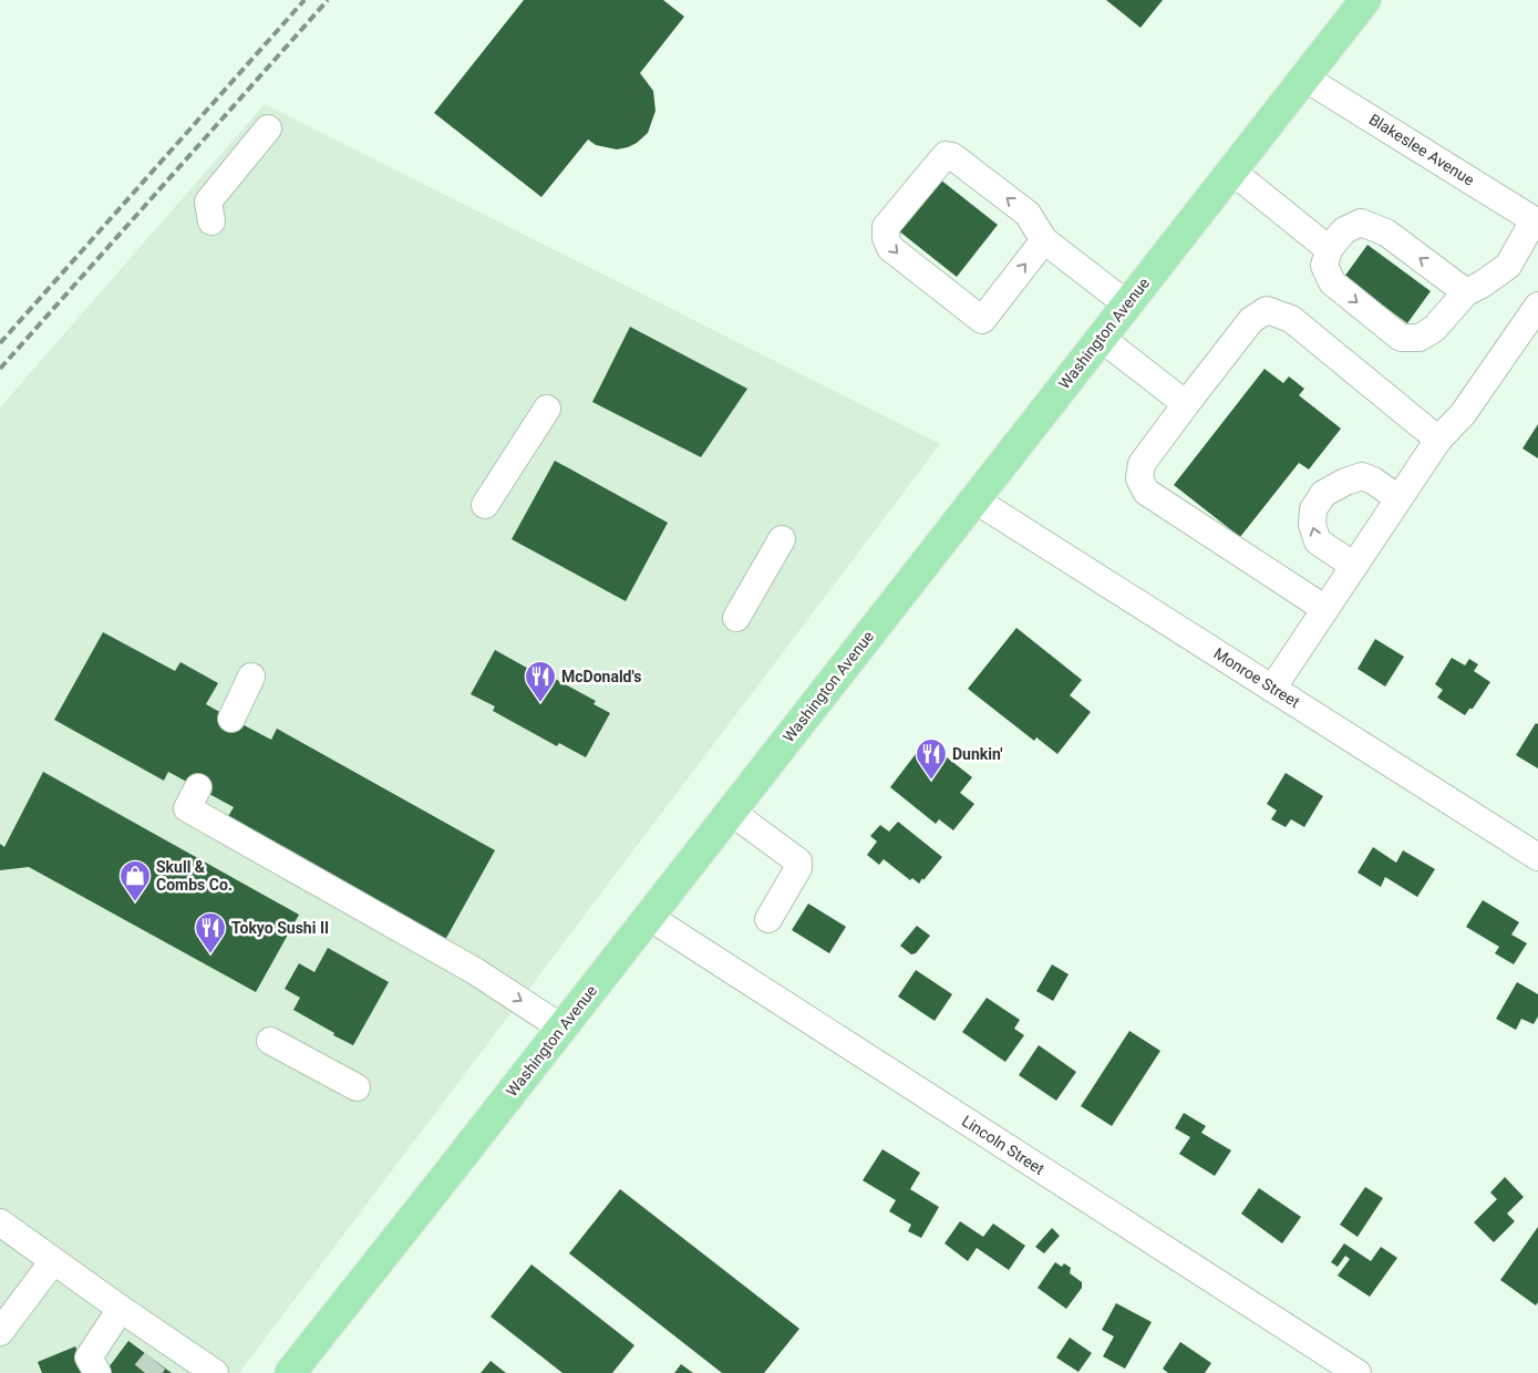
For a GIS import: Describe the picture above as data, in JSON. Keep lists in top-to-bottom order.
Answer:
{
  "streets": {
    "main road": ["Washington Avenue"],
    "street": ["Blakeslee Avenue", "Monroe Street", "Lincoln Street"]
  },
  "crossings": [
    ["Blakeslee Avenue", "Washington Avenue"],
    ["Washington Avenue", "Monroe Street"],
    ["Washington Avenue", "Lincoln Street"]
  ],
  "places": {
    "restaurant": ["McDonald's", "Dunkin'", "Tokyo Sushi II"],
    "shop": ["Skull & Combs Co."]
  }
}
